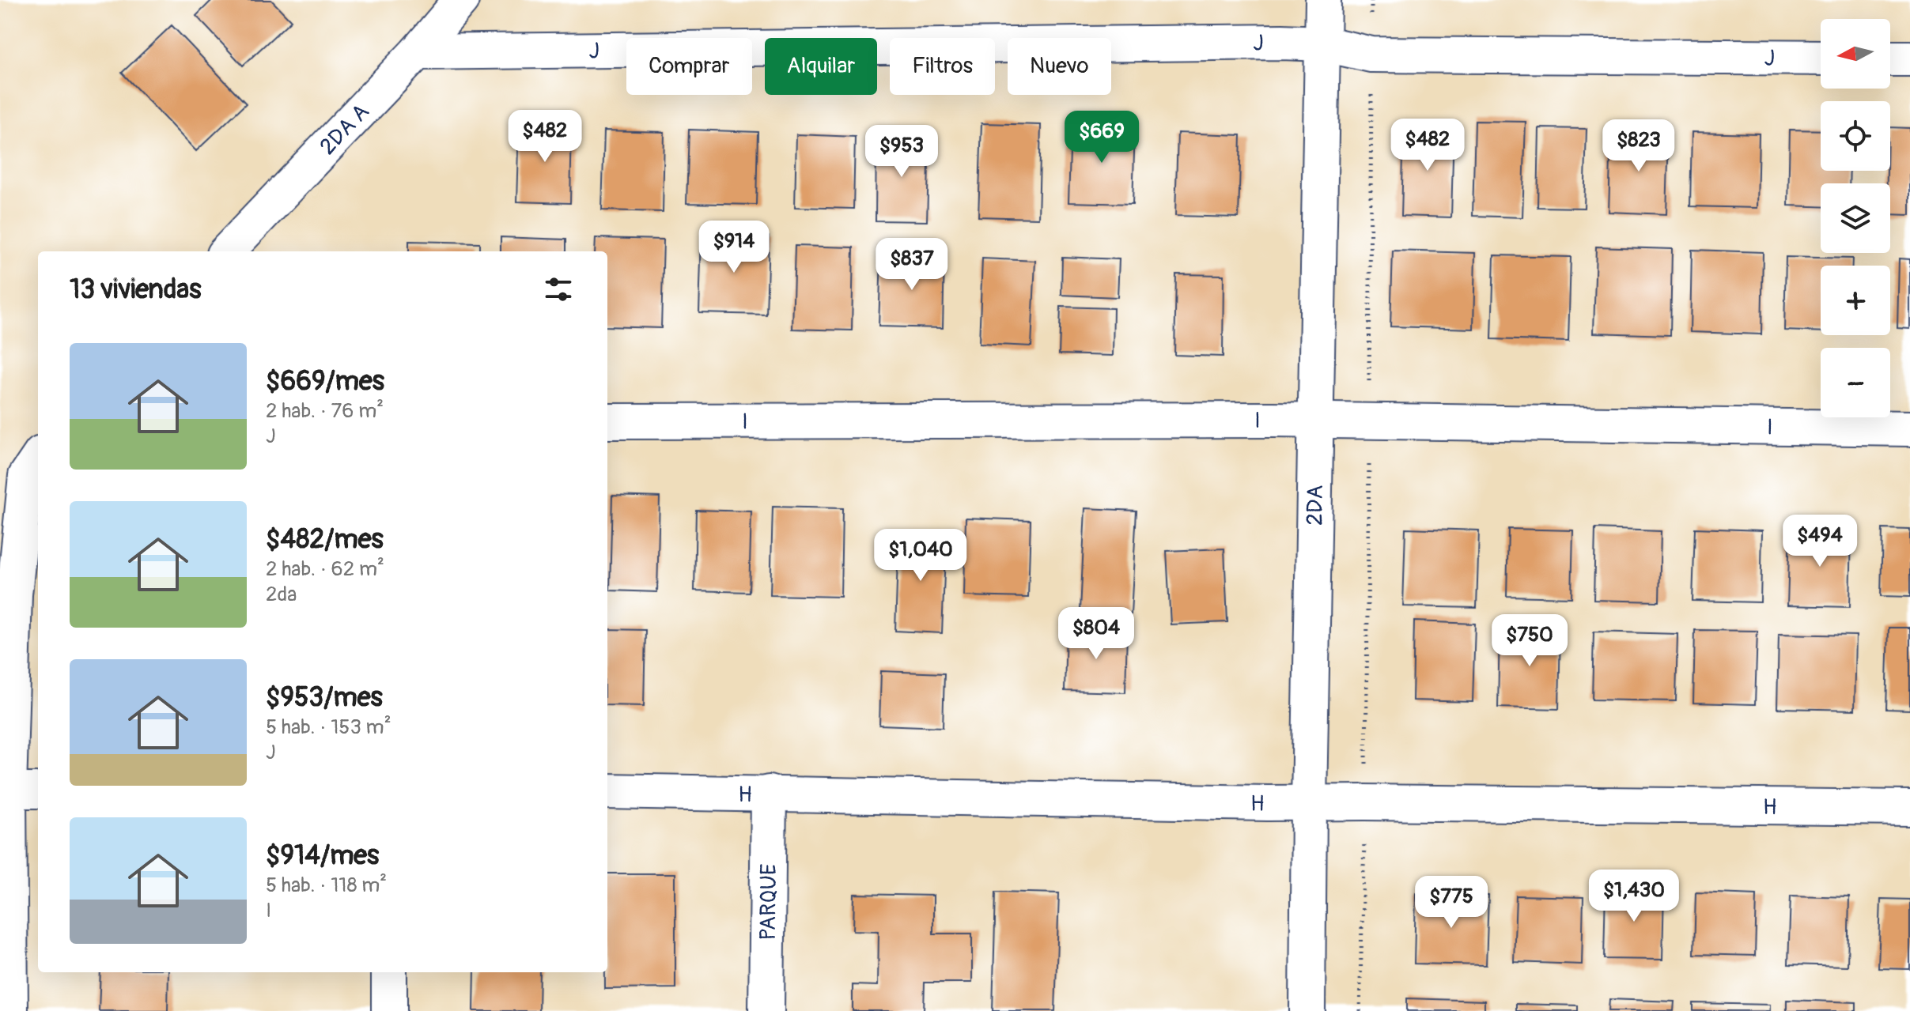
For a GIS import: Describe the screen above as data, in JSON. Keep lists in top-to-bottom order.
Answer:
{
  "streets": {
    "street": [
      "J",
      "2DA A",
      "I",
      "2DA",
      "H",
      "PARQUE"
    ]
  },
  "crossings": [
    ["J", "2DA A"],
    ["J", "2DA"],
    ["I", "2DA"],
    ["2DA", "H"],
    ["H", "PARQUE"]
  ],
  "north": "left",
  "page": {
    "map_buttons": ["+", "−"],
    "chip": [
      "Comprar",
      "Alquilar",
      "Filtros",
      "Nuevo"
    ],
    "price": [
      "$482",
      "$669",
      "$482",
      "$823",
      "$953",
      "$914",
      "$837",
      "$494",
      "$1,040",
      "$804",
      "$750",
      "$1,430",
      "$775"
    ],
    "heading": "13 viviendas",
    "list": [
      {
        "name": "$669/mes",
        "note": "2 hab. · 76 m² · J"
      },
      {
        "name": "$482/mes",
        "note": "2 hab. · 62 m² · 2da"
      },
      {
        "name": "$953/mes",
        "note": "5 hab. · 153 m² · J"
      },
      {
        "name": "$914/mes",
        "note": "5 hab. · 118 m² · I"
      }
    ]
  }
}
